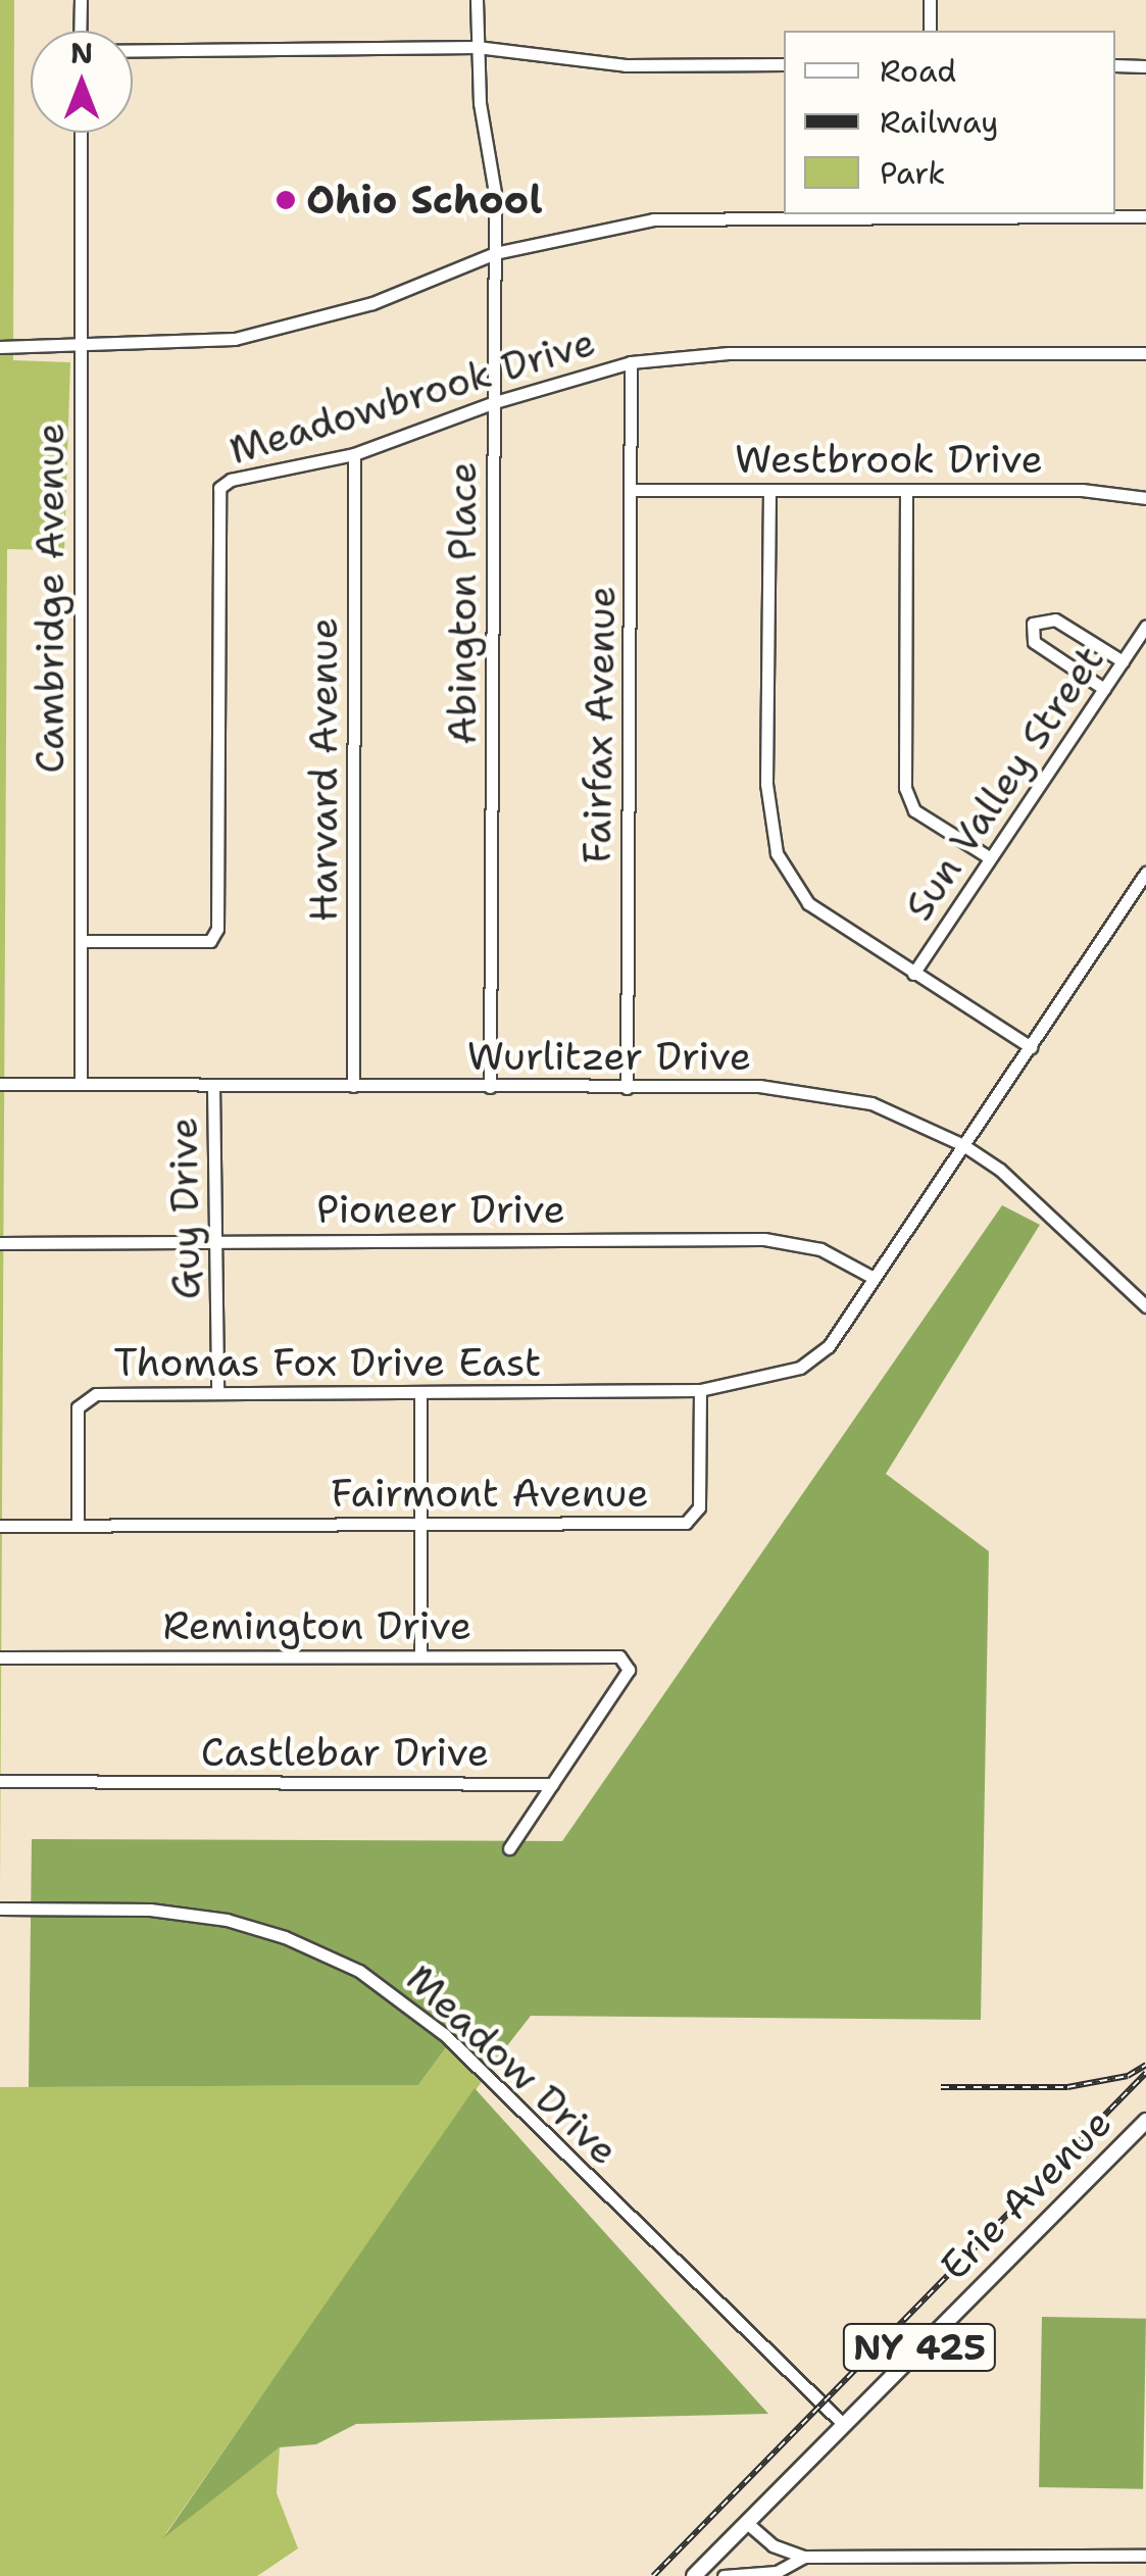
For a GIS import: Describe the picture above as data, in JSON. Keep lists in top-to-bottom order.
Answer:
{
  "streets": {
    "main road": ["Erie Avenue", "NY 425"],
    "street": [
      "Meadowbrook Drive",
      "Westbrook Drive",
      "Cambridge Avenue",
      "Abington Place",
      "Fairfax Avenue",
      "Harvard Avenue",
      "Sun Valley Street",
      "Wurlitzer Drive",
      "Guy Drive",
      "Pioneer Drive",
      "Thomas Fox Drive East",
      "Fairmont Avenue",
      "Remington Drive",
      "Castlebar Drive",
      "Meadow Drive"
    ]
  },
  "crossings": [
    ["Meadowbrook Drive", "Cambridge Avenue"],
    ["Meadowbrook Drive", "Abington Place"],
    ["Meadowbrook Drive", "Fairfax Avenue"],
    ["Meadowbrook Drive", "Harvard Avenue"],
    ["Westbrook Drive", "Fairfax Avenue"],
    ["Cambridge Avenue", "Wurlitzer Drive"],
    ["Abington Place", "Wurlitzer Drive"],
    ["Fairfax Avenue", "Wurlitzer Drive"],
    ["Harvard Avenue", "Wurlitzer Drive"],
    ["Wurlitzer Drive", "Guy Drive"],
    ["Guy Drive", "Pioneer Drive"],
    ["Guy Drive", "Thomas Fox Drive East"],
    ["Thomas Fox Drive East", "Fairmont Avenue"],
    ["Remington Drive", "Castlebar Drive"],
    ["Meadow Drive", "Erie Avenue"]
  ],
  "places": ["Ohio School"],
  "legend": ["Road", "Railway", "Park"],
  "north": "top"
}
